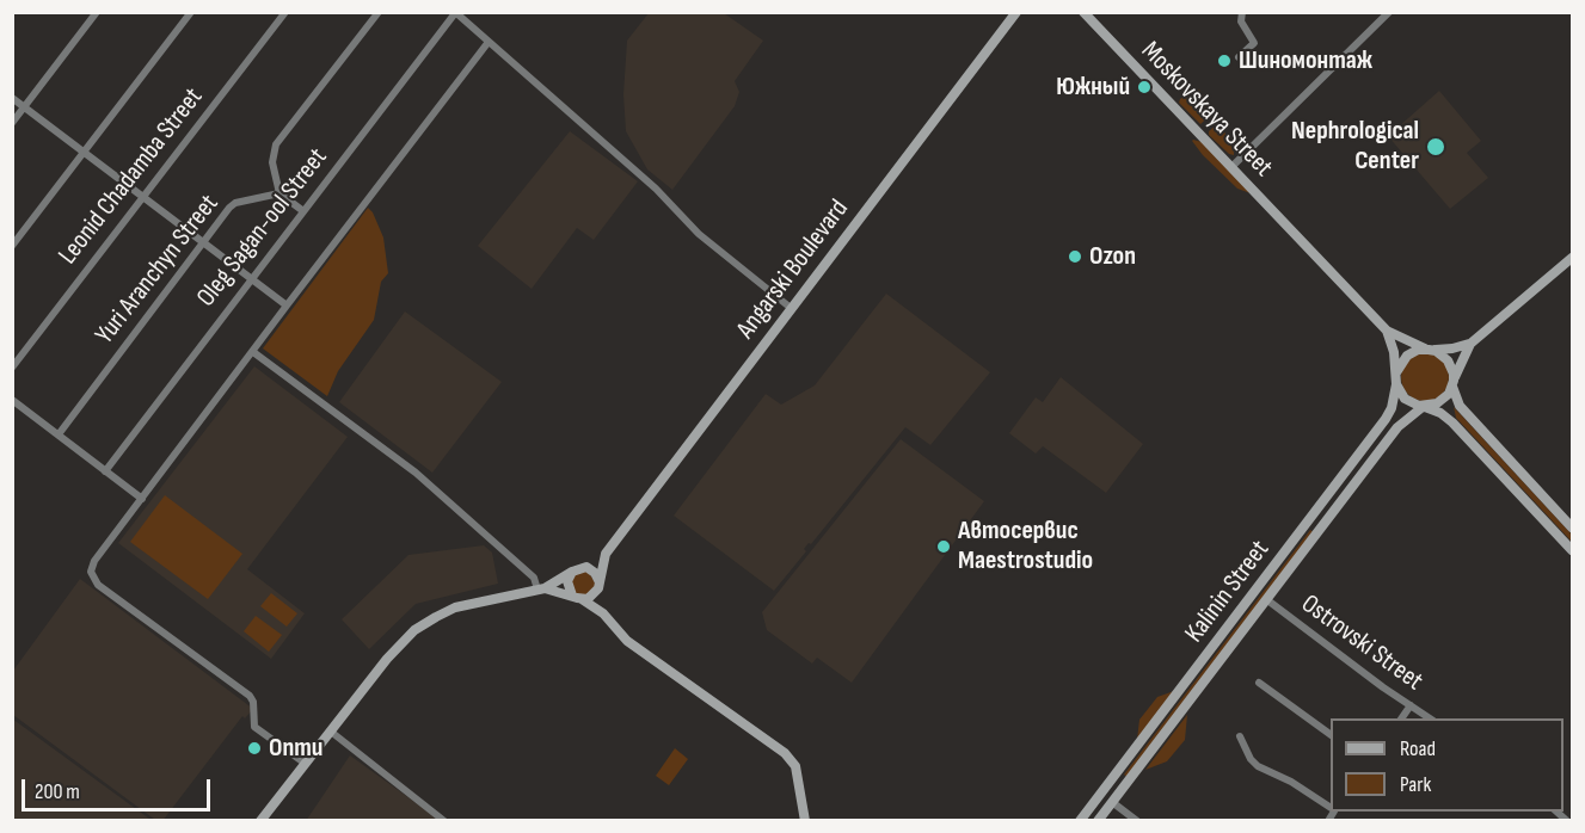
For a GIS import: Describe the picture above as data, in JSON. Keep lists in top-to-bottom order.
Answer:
{
  "streets": {
    "main road": ["Moskovskaya Street", "Angarski Boulevard", "Kalinin Street"],
    "street": [
      "Leonid Chadamba Street",
      "Oleg Sagan-ool Street",
      "Yuri Aranchyn Street",
      "Ostrovski Street"
    ]
  },
  "crossings": [
    ["Moskovskaya Street", "Kalinin Street"],
    ["Kalinin Street", "Ostrovski Street"]
  ],
  "places": [
    "Шиномонтаж",
    "Южный",
    "Nephrological Center",
    "Ozon",
    "Автосервис Maestrostudio",
    "Опти"
  ],
  "legend": ["Road", "Park"],
  "scale_bar": "200 m"
}
